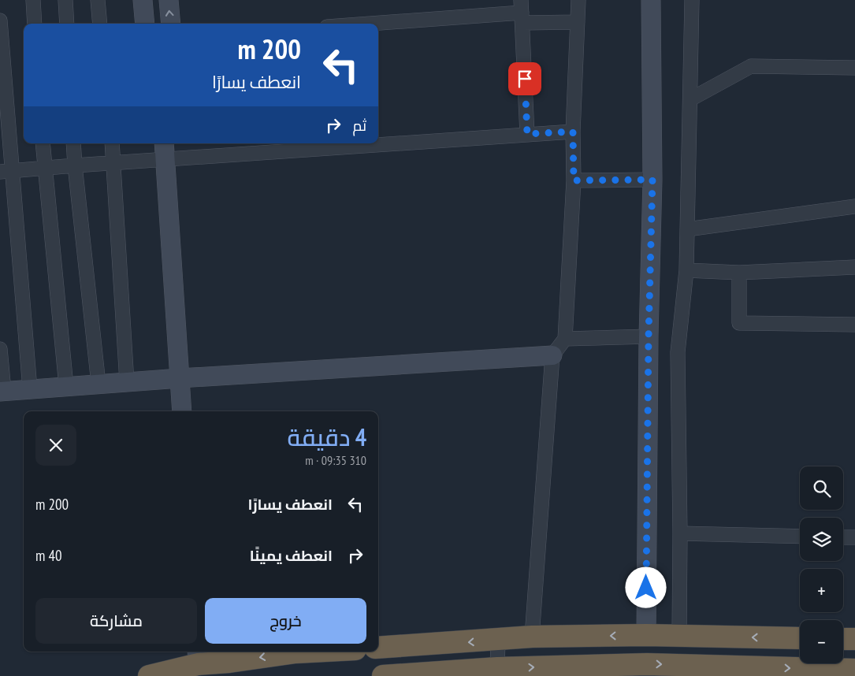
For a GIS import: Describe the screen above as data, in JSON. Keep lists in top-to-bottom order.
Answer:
{
  "page": {
    "turn": ["200 m", "انعطف يسارًا"],
    "then": "ثم",
    "heading": ["4 دقيقة", "310 m · 09:35"],
    "map_buttons": ["+", "−"],
    "list": [
      {
        "name": "انعطف يسارًا",
        "value": "200 m"
      },
      {
        "name": "انعطف يمينًا",
        "value": "40 m"
      }
    ],
    "buttons": ["خروج", "مشاركة"]
  }
}
